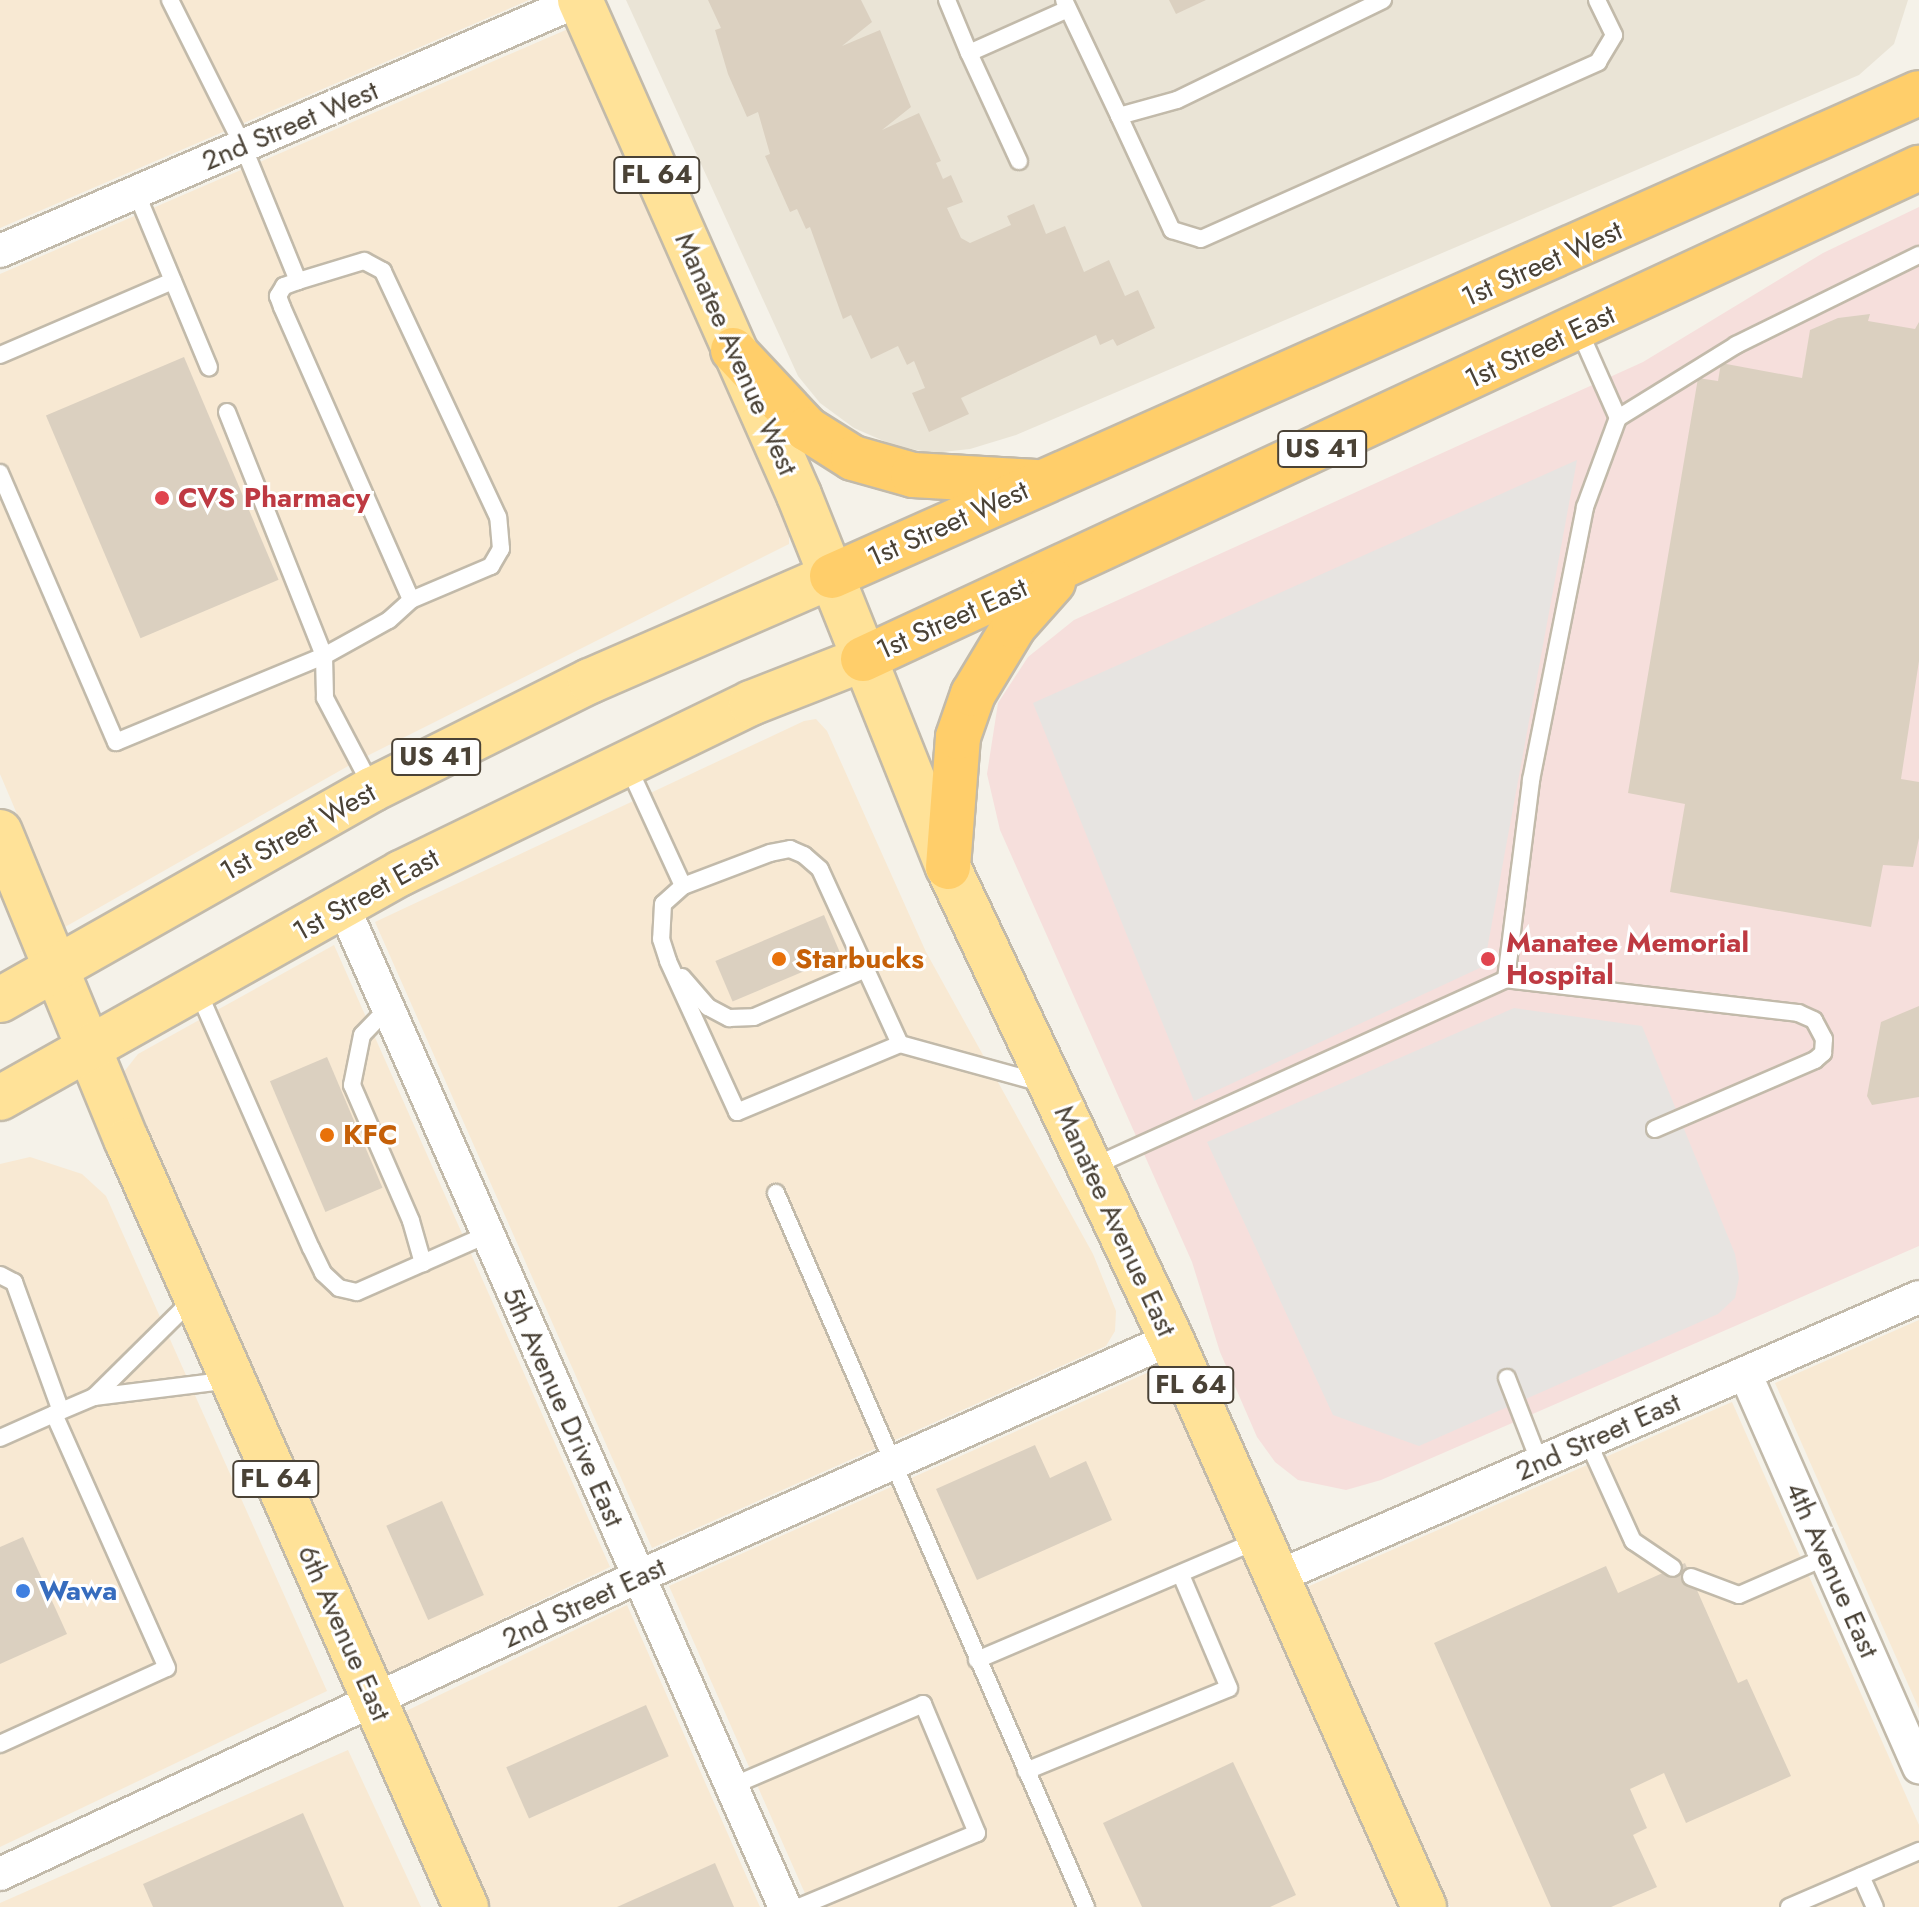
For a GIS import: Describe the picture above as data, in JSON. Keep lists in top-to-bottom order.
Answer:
{
  "streets": {
    "highway": ["1st Street West", "1st Street East", "US 41"],
    "main road": [
      "FL 64",
      "Manatee Avenue West",
      "Manatee Avenue East",
      "6th Avenue East"
    ],
    "street": [
      "2nd Street West",
      "5th Avenue Drive East",
      "2nd Street East",
      "4th Avenue East"
    ]
  },
  "crossings": [
    ["2nd Street West", "Manatee Avenue West"],
    ["FL 64", "1st Street West"],
    ["FL 64", "1st Street East"],
    ["FL 64", "6th Avenue East"],
    ["1st Street West", "Manatee Avenue West"],
    ["1st Street West", "Manatee Avenue East"],
    ["1st Street East", "Manatee Avenue East"],
    ["1st Street East", "5th Avenue Drive East"],
    ["1st Street East", "6th Avenue East"],
    ["Manatee Avenue West", "Manatee Avenue East"],
    ["Manatee Avenue East", "2nd Street East"],
    ["5th Avenue Drive East", "2nd Street East"],
    ["2nd Street East", "4th Avenue East"],
    ["2nd Street East", "6th Avenue East"]
  ],
  "places": [
    "CVS Pharmacy",
    "Starbucks",
    "Manatee Memorial Hospital",
    "KFC",
    "Wawa"
  ]
}
